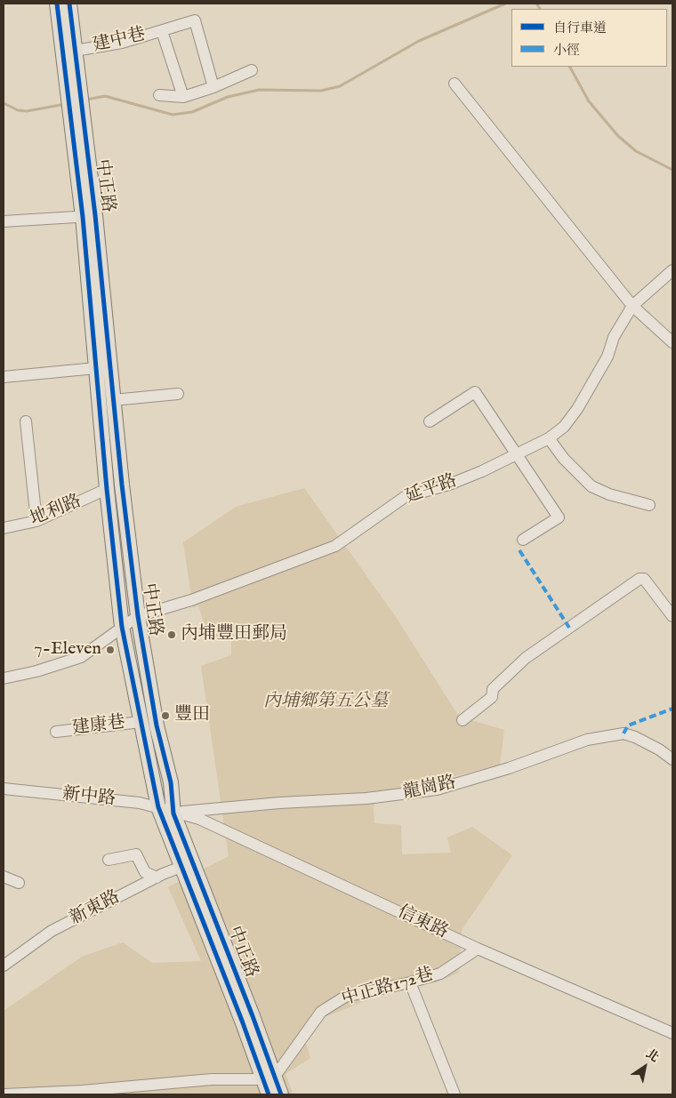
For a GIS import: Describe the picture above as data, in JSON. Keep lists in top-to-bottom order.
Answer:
{
  "streets": {
    "main road": ["中正路"],
    "street": [
      "建中巷",
      "延平路",
      "地利路",
      "建康巷",
      "龍崗路",
      "新中路",
      "新東路",
      "信東路",
      "中正路172巷"
    ]
  },
  "crossings": [
    ["建中巷", "中正路"],
    ["中正路", "延平路"],
    ["中正路", "地利路"],
    ["中正路", "建康巷"],
    ["中正路", "龍崗路"],
    ["中正路", "新中路"],
    ["中正路", "新東路"],
    ["中正路", "信東路"],
    ["中正路", "中正路172巷"],
    ["龍崗路", "新中路"],
    ["龍崗路", "信東路"],
    ["新中路", "信東路"],
    ["信東路", "中正路172巷"]
  ],
  "parks": ["內埔鄉第五公墓"],
  "places": ["內埔豐田郵局", "7-Eleven", "豐田"],
  "legend": ["自行車道", "小徑"],
  "north": "top right"
}
